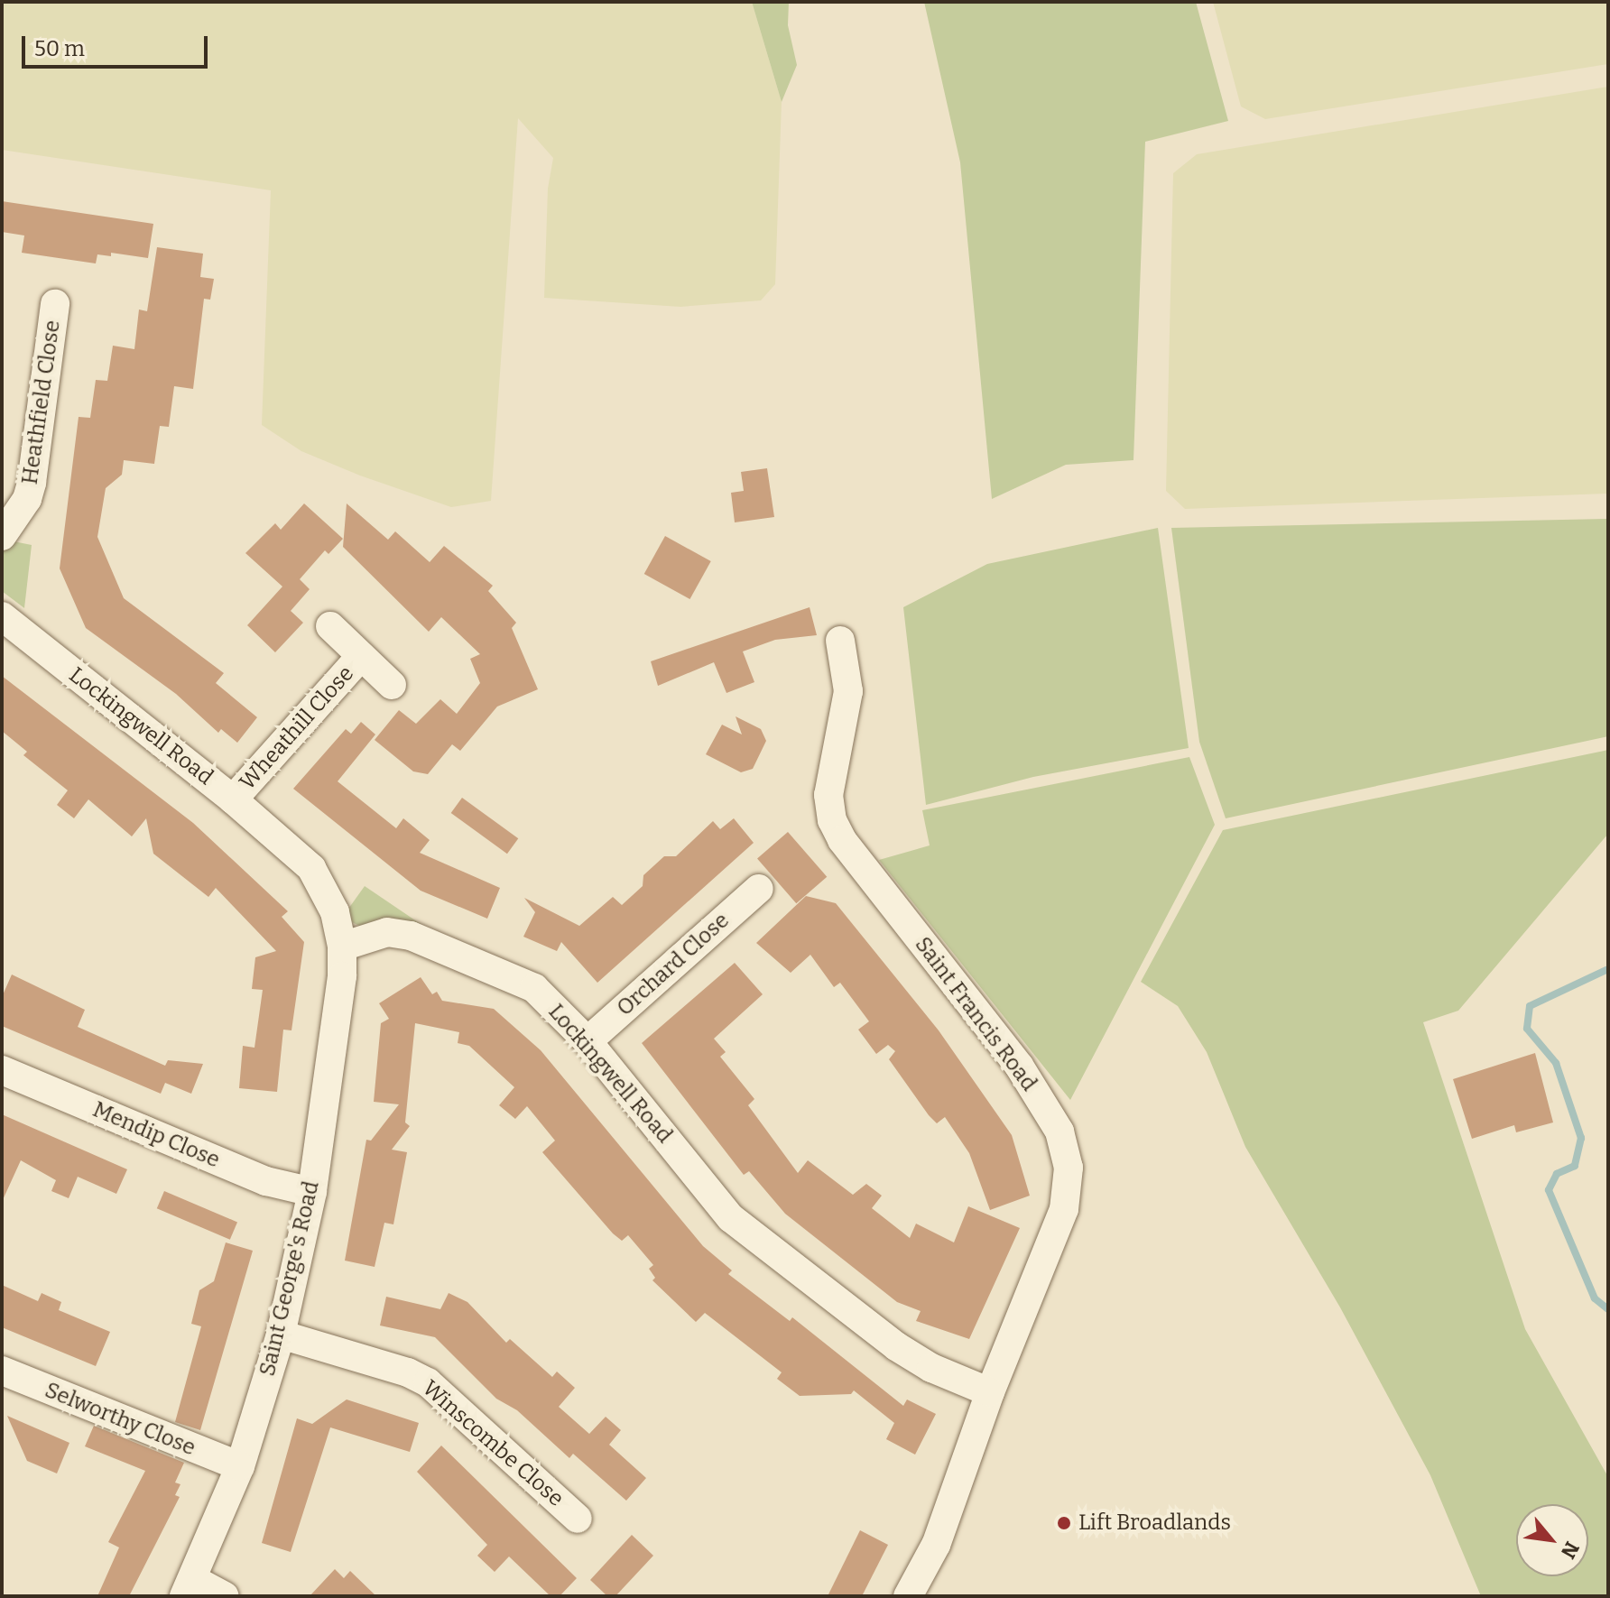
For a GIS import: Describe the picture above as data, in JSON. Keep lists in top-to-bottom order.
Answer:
{
  "streets": {
    "street": [
      "Heathfield Close",
      "Lockingwell Road",
      "Wheathill Close",
      "Orchard Close",
      "Saint Francis Road",
      "Mendip Close",
      "Saint George's Road",
      "Selworthy Close",
      "Winscombe Close"
    ]
  },
  "crossings": [
    ["Lockingwell Road", "Wheathill Close"],
    ["Lockingwell Road", "Orchard Close"],
    ["Lockingwell Road", "Saint Francis Road"],
    ["Lockingwell Road", "Saint George's Road"],
    ["Mendip Close", "Saint George's Road"],
    ["Saint George's Road", "Selworthy Close"],
    ["Saint George's Road", "Winscombe Close"]
  ],
  "places": ["Lift Broadlands"],
  "scale_bar": "50 m",
  "north": "bottom right"
}
